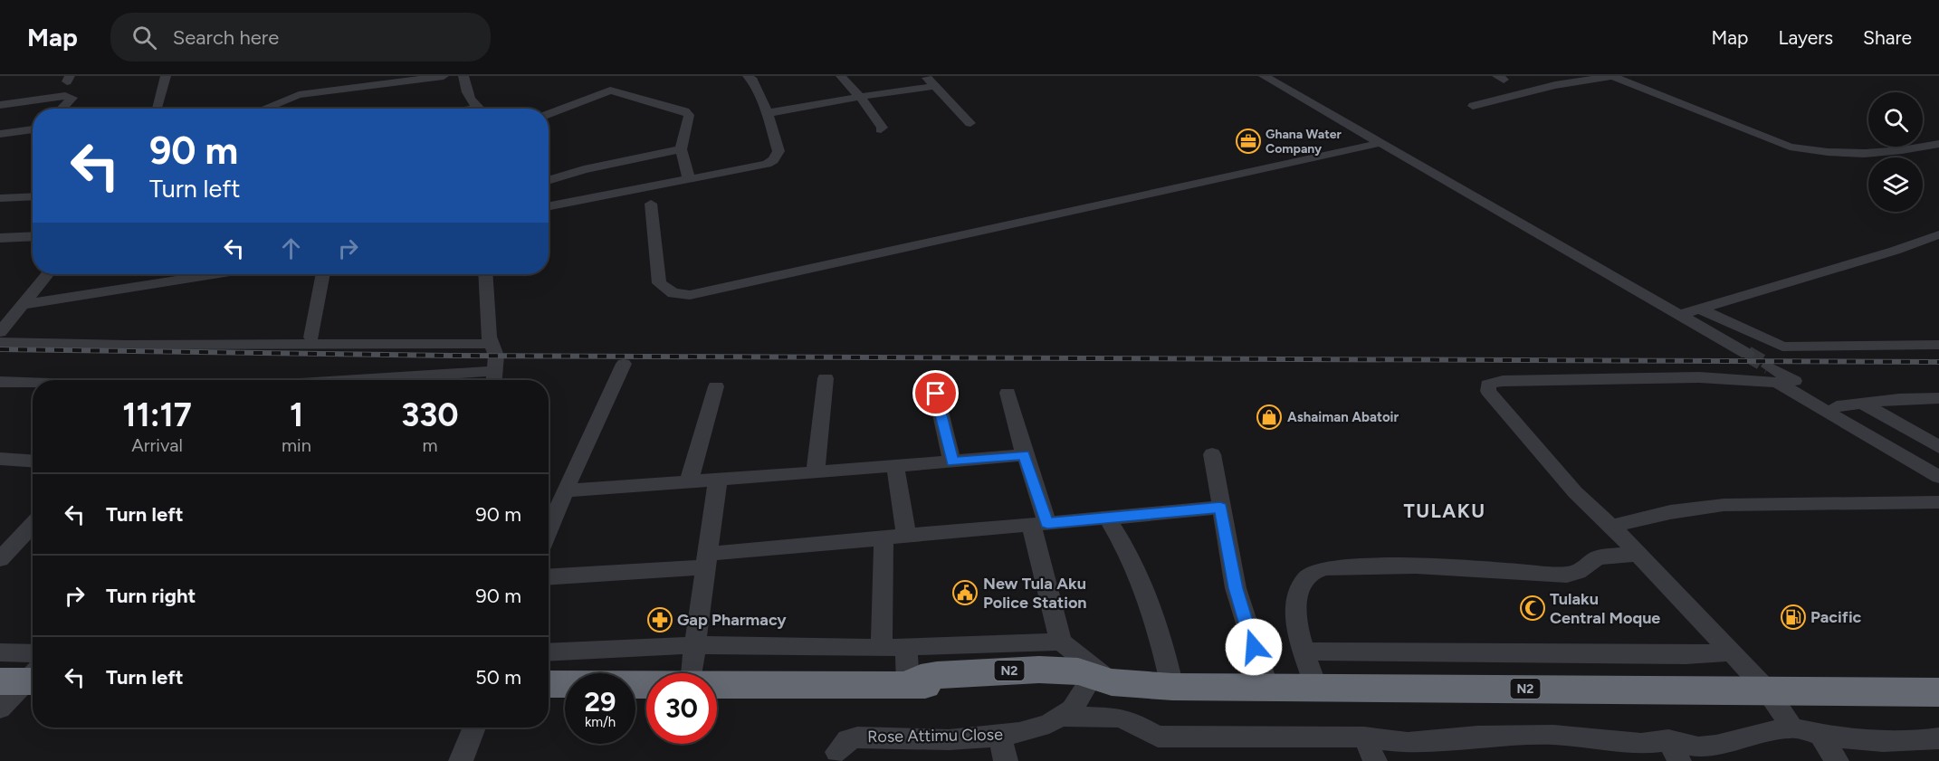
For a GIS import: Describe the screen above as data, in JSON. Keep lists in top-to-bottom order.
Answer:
{
  "streets": {
    "highway": ["N2"],
    "street": ["Rose Attimu Close"]
  },
  "crossings": [
    ["N2", "Rose Attimu Close"]
  ],
  "districts": ["TULAKU"],
  "places": {
    "office": ["Ghana Water Company"],
    "shop": ["Ashaiman Abatoir"],
    "public building": ["New Tula Aku Police Station"],
    "mosque": ["Tulaku Central Moque"],
    "fuel station": ["Pacific"],
    "pharmacy": ["Gap Pharmacy"]
  },
  "page": {
    "header": "Map",
    "search": "Search here",
    "nav": ["Map", "Layers", "Share"],
    "turn": ["90 m", "Turn left"],
    "eta": [
      "11:17",
      "Arrival",
      "1",
      "min",
      "330",
      "m"
    ],
    "list": [
      {
        "name": "Turn left",
        "value": "90 m"
      },
      {
        "name": "Turn right",
        "value": "90 m"
      },
      {
        "name": "Turn left",
        "value": "50 m"
      }
    ],
    "speed": "29 km/h",
    "limit": "30"
  }
}
